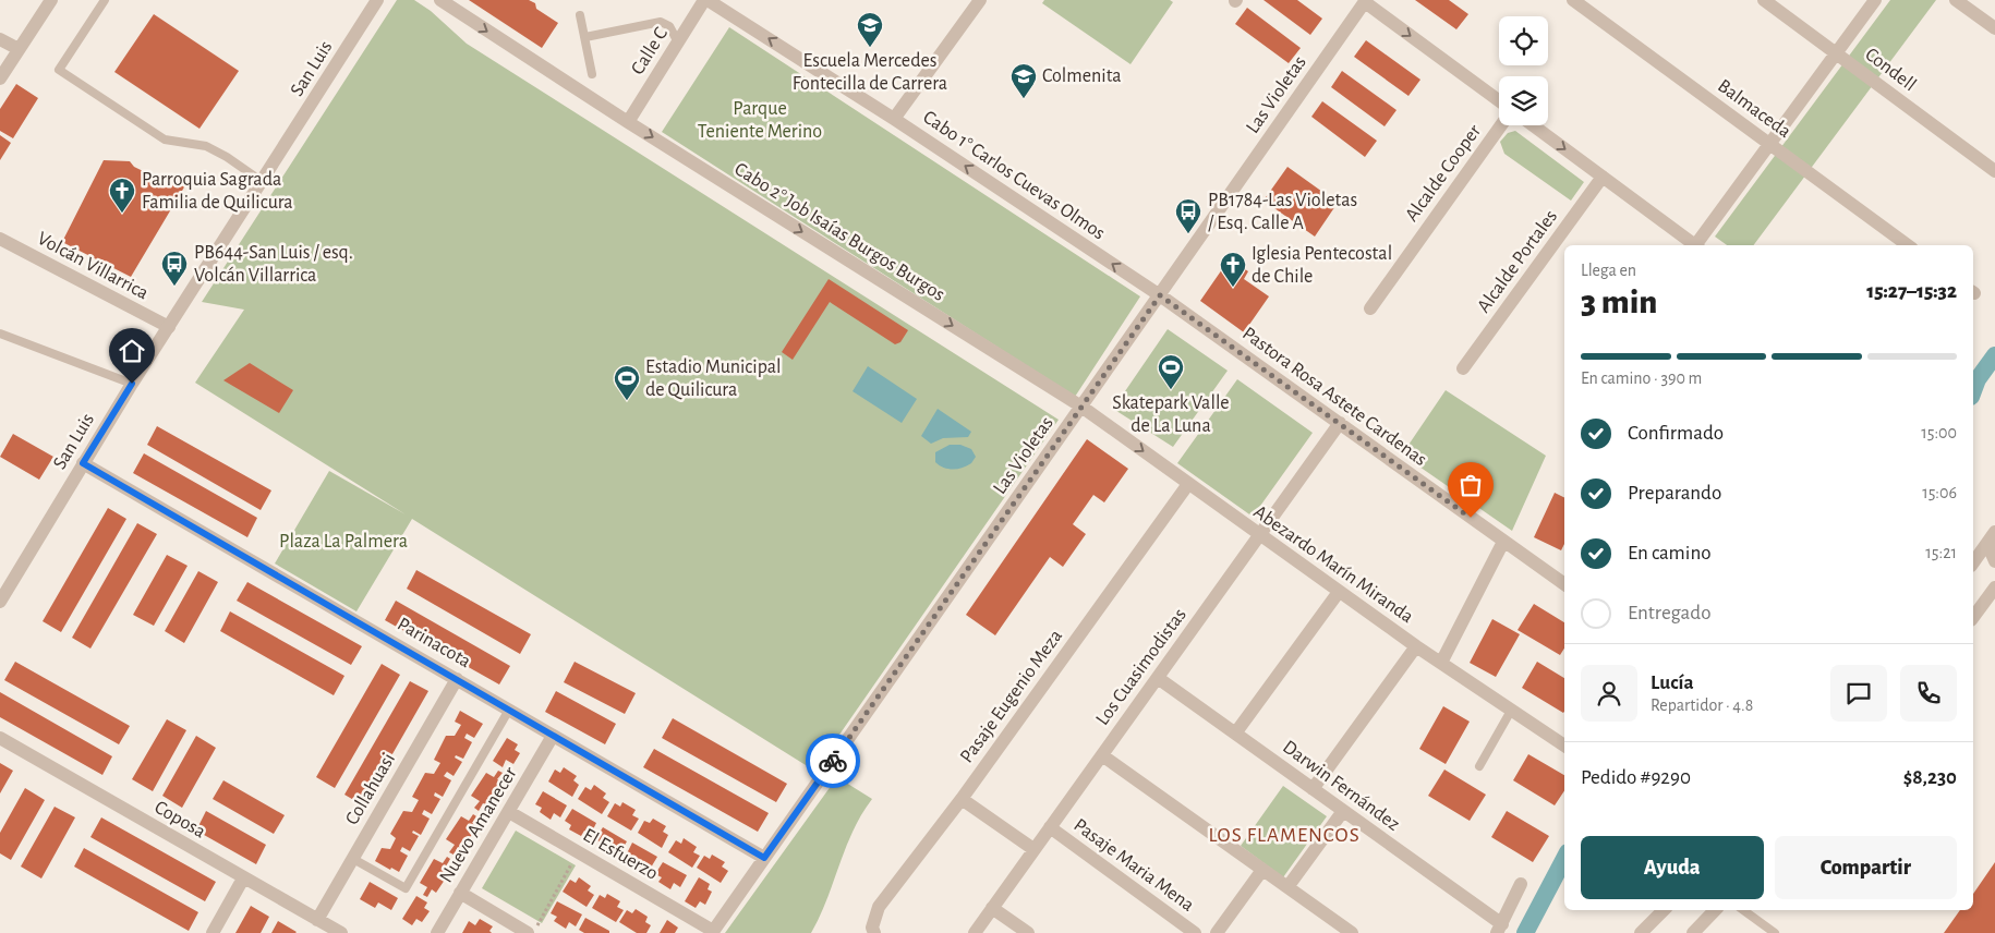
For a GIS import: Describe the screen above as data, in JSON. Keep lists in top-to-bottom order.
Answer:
{
  "streets": {
    "street": [
      "Calle C",
      "San Luis",
      "Condell",
      "Las Violetas",
      "Balmaceda",
      "Alcalde Cooper",
      "Cabo 1° Carlos Cuevas Olmos",
      "Cabo 2° Job Isaías Burgos Burgos",
      "Alcalde Portales",
      "Volcán Villarrica",
      "Pastora Rosa Astete Cardenas",
      "Abezardo Marín Miranda",
      "Parinacota",
      "Los Cuasimodistas",
      "Pasaje Eugenio Meza",
      "Darwin Fernández",
      "Collahuasi",
      "Coposa",
      "Nuevo Amanecer",
      "El Esfuerzo",
      "Pasaje Maria Mena"
    ]
  },
  "crossings": [
    ["Calle C", "Cabo 1° Carlos Cuevas Olmos"],
    ["Calle C", "Cabo 2° Job Isaías Burgos Burgos"],
    ["San Luis", "Volcán Villarrica"],
    ["San Luis", "Parinacota"],
    ["Las Violetas", "Cabo 1° Carlos Cuevas Olmos"],
    ["Las Violetas", "Cabo 2° Job Isaías Burgos Burgos"],
    ["Las Violetas", "Pastora Rosa Astete Cardenas"],
    ["Las Violetas", "Abezardo Marín Miranda"],
    ["Las Violetas", "Parinacota"],
    ["Las Violetas", "El Esfuerzo"],
    ["Cabo 1° Carlos Cuevas Olmos", "Pastora Rosa Astete Cardenas"],
    ["Cabo 2° Job Isaías Burgos Burgos", "Abezardo Marín Miranda"],
    ["Pastora Rosa Astete Cardenas", "Los Cuasimodistas"],
    ["Abezardo Marín Miranda", "Los Cuasimodistas"],
    ["Abezardo Marín Miranda", "Pasaje Eugenio Meza"],
    ["Parinacota", "Collahuasi"],
    ["Parinacota", "Nuevo Amanecer"],
    ["Los Cuasimodistas", "Darwin Fernández"],
    ["Los Cuasimodistas", "Pasaje Maria Mena"],
    ["Collahuasi", "Coposa"],
    ["Nuevo Amanecer", "El Esfuerzo"]
  ],
  "one_way": ["Cabo 1° Carlos Cuevas Olmos", "Cabo 2° Job Isaías Burgos Burgos"],
  "districts": ["LOS FLAMENCOS"],
  "parks": ["Parque Teniente Merino", "Plaza La Palmera"],
  "places": {
    "school or university": ["Escuela Mercedes Fontecilla de Carrera", "Colmenita"],
    "church": ["Parroquia Sagrada Familia de Quilicura", "Iglesia Pentecostal de Chile"],
    "bus stop": ["PB1784-Las Violetas / Esq. Calle A", "PB644-San Luis / esq. Volcán Villarrica"],
    "sports": ["Skatepark Valle de La Luna", "Estadio Municipal de Quilicura"]
  },
  "page": {
    "heading": ["3 min", "Llega en", "15:27–15:32"],
    "panel": [
      "Lucía",
      "Repartidor · 4.8",
      "Pedido #9290",
      "$8,230"
    ],
    "bar": "En camino · 390 m",
    "list": [
      ["Confirmado", "15:00"],
      ["Preparando", "15:06"],
      ["En camino", "15:21"],
      "Entregado"
    ],
    "buttons": ["Ayuda", "Compartir"]
  }
}
